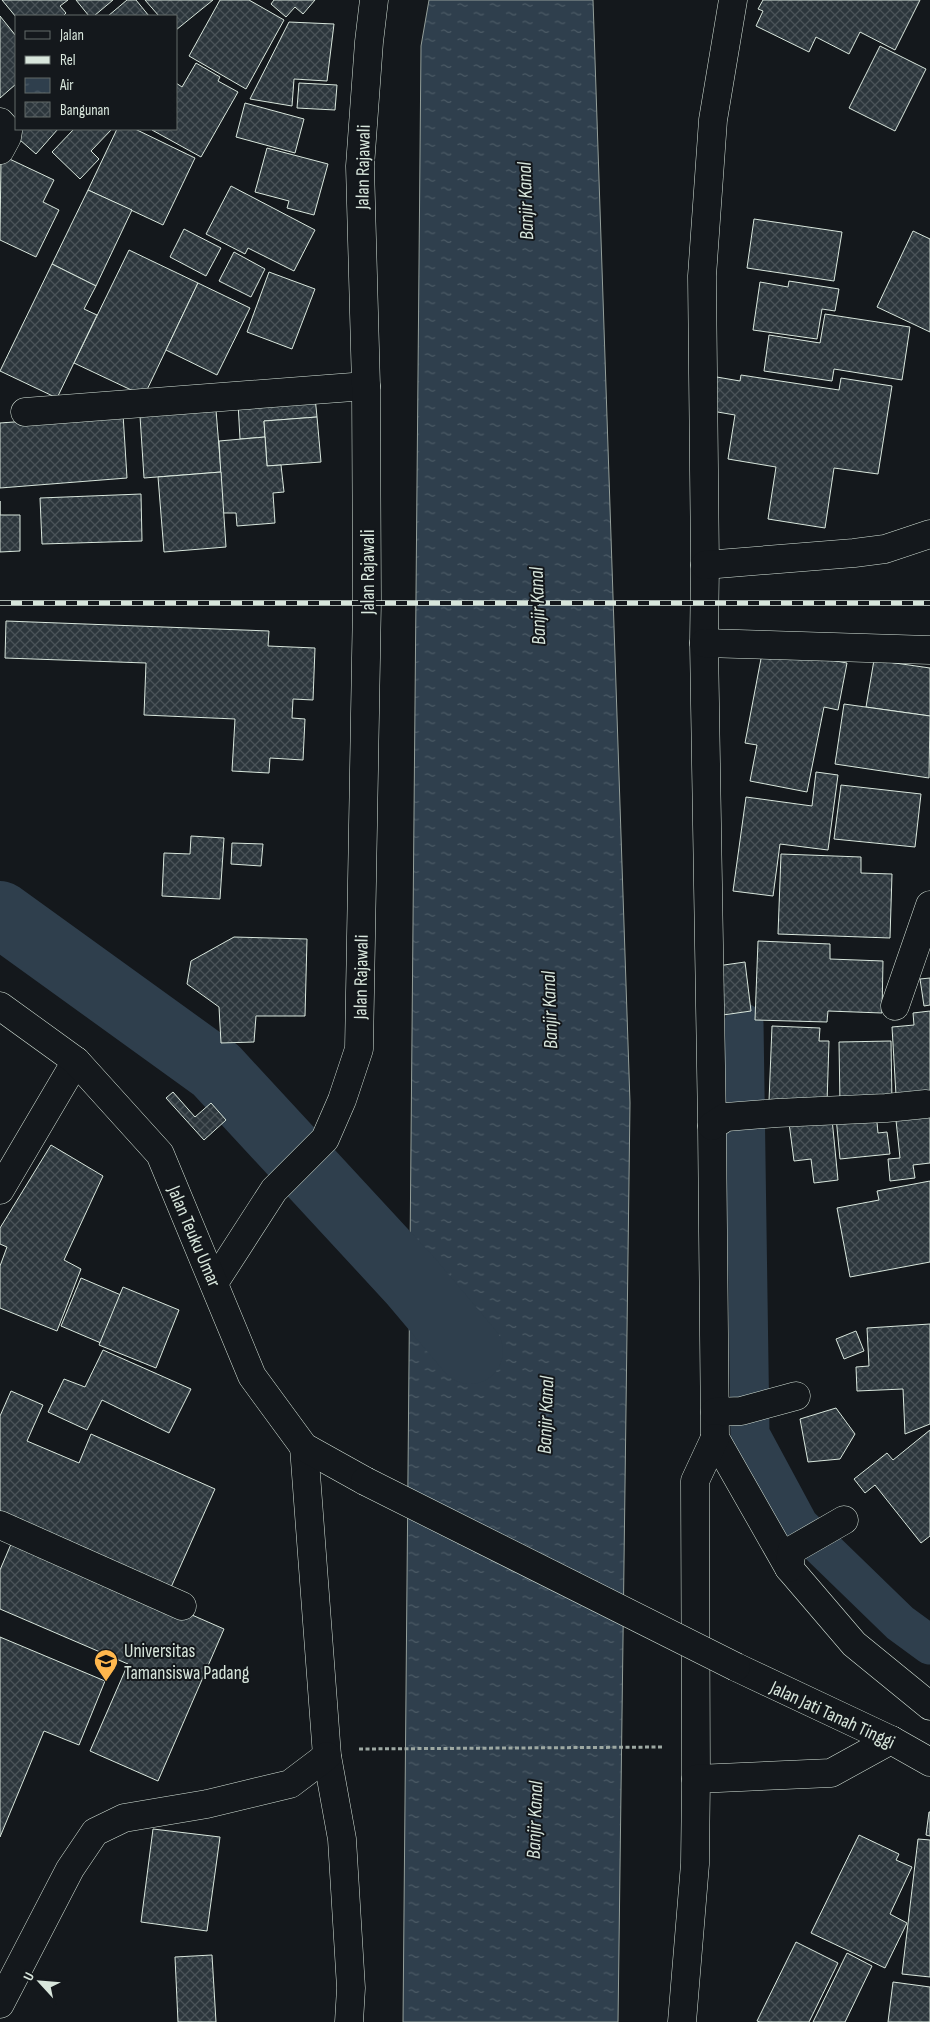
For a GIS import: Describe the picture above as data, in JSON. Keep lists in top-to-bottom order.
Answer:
{
  "streets": {
    "street": ["Jalan Rajawali", "Jalan Teuku Umar", "Jalan Jati Tanah Tinggi"]
  },
  "crossings": [
    ["Jalan Rajawali", "Jalan Teuku Umar"],
    ["Jalan Teuku Umar", "Jalan Jati Tanah Tinggi"]
  ],
  "water": ["Banjir Kanal"],
  "places": {
    "school or university": ["Universitas Tamansiswa Padang"]
  },
  "legend": [
    "Jalan",
    "Rel",
    "Air",
    "Bangunan"
  ],
  "north": "top left"
}
